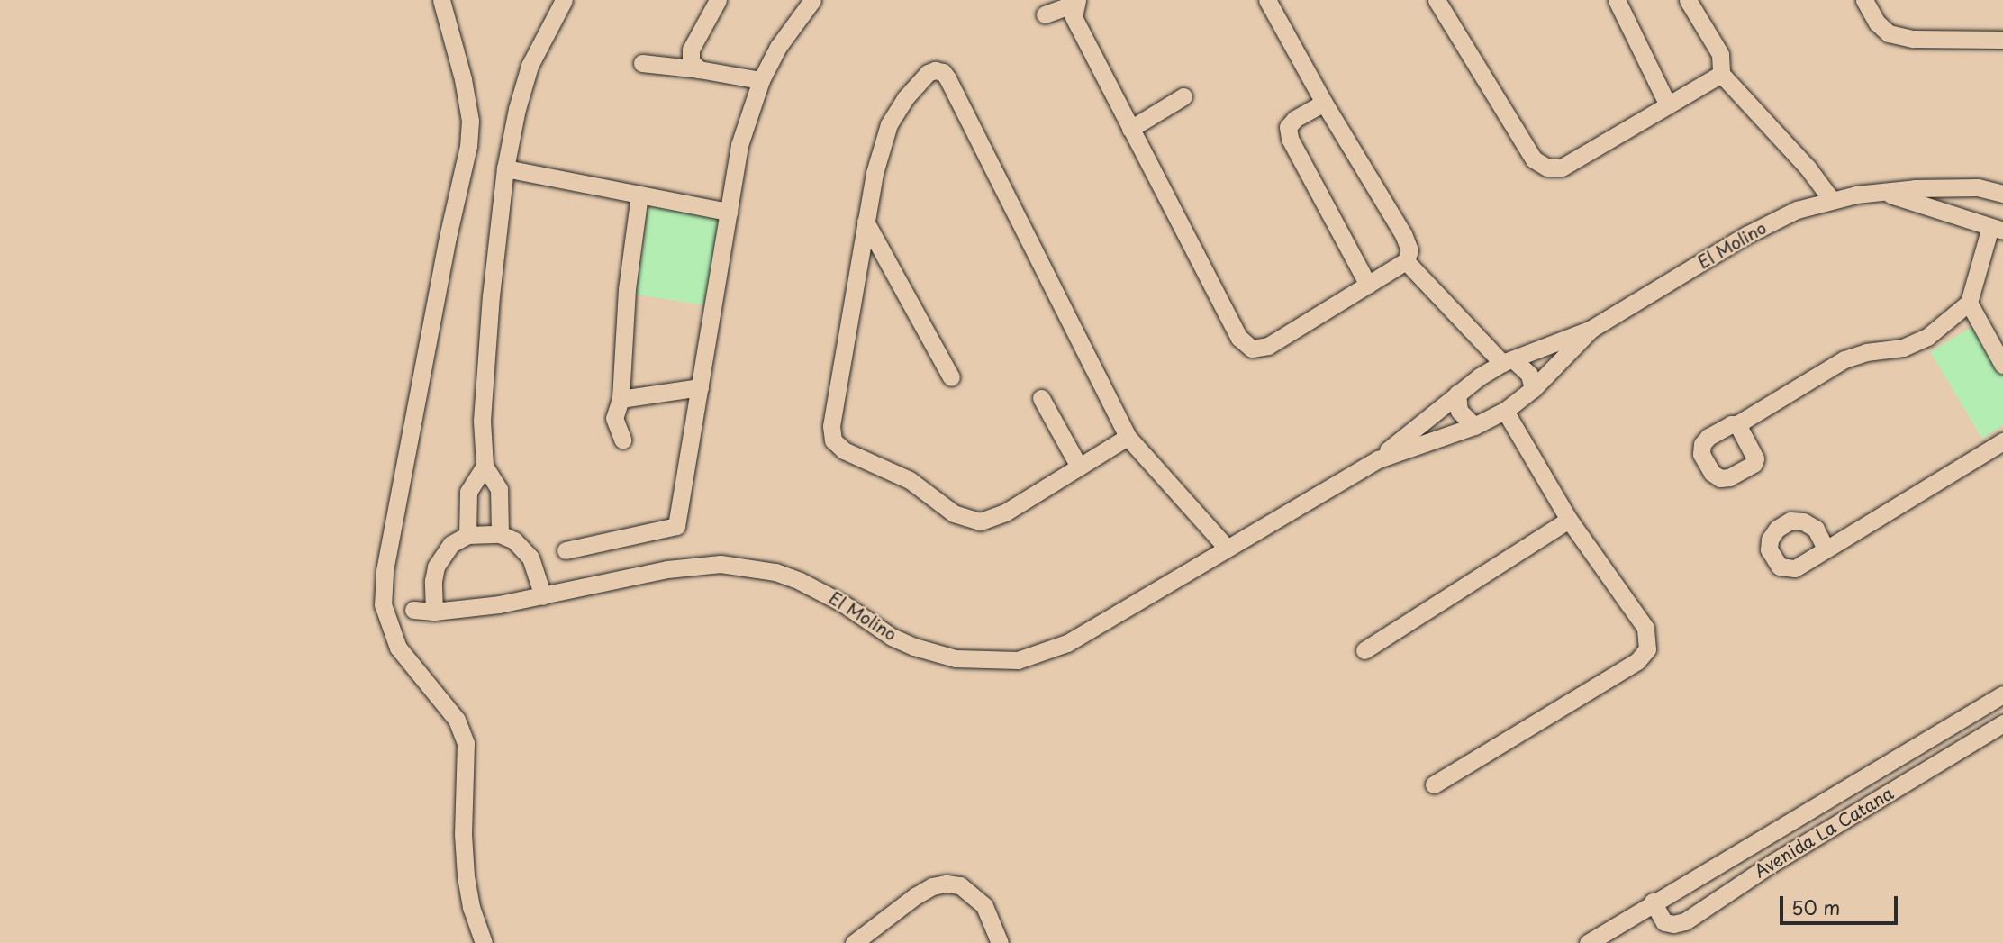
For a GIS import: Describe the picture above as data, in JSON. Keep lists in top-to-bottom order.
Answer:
{
  "streets": {
    "street": ["El Molino", "Avenida La Catana"]
  },
  "scale_bar": "50 m"
}
